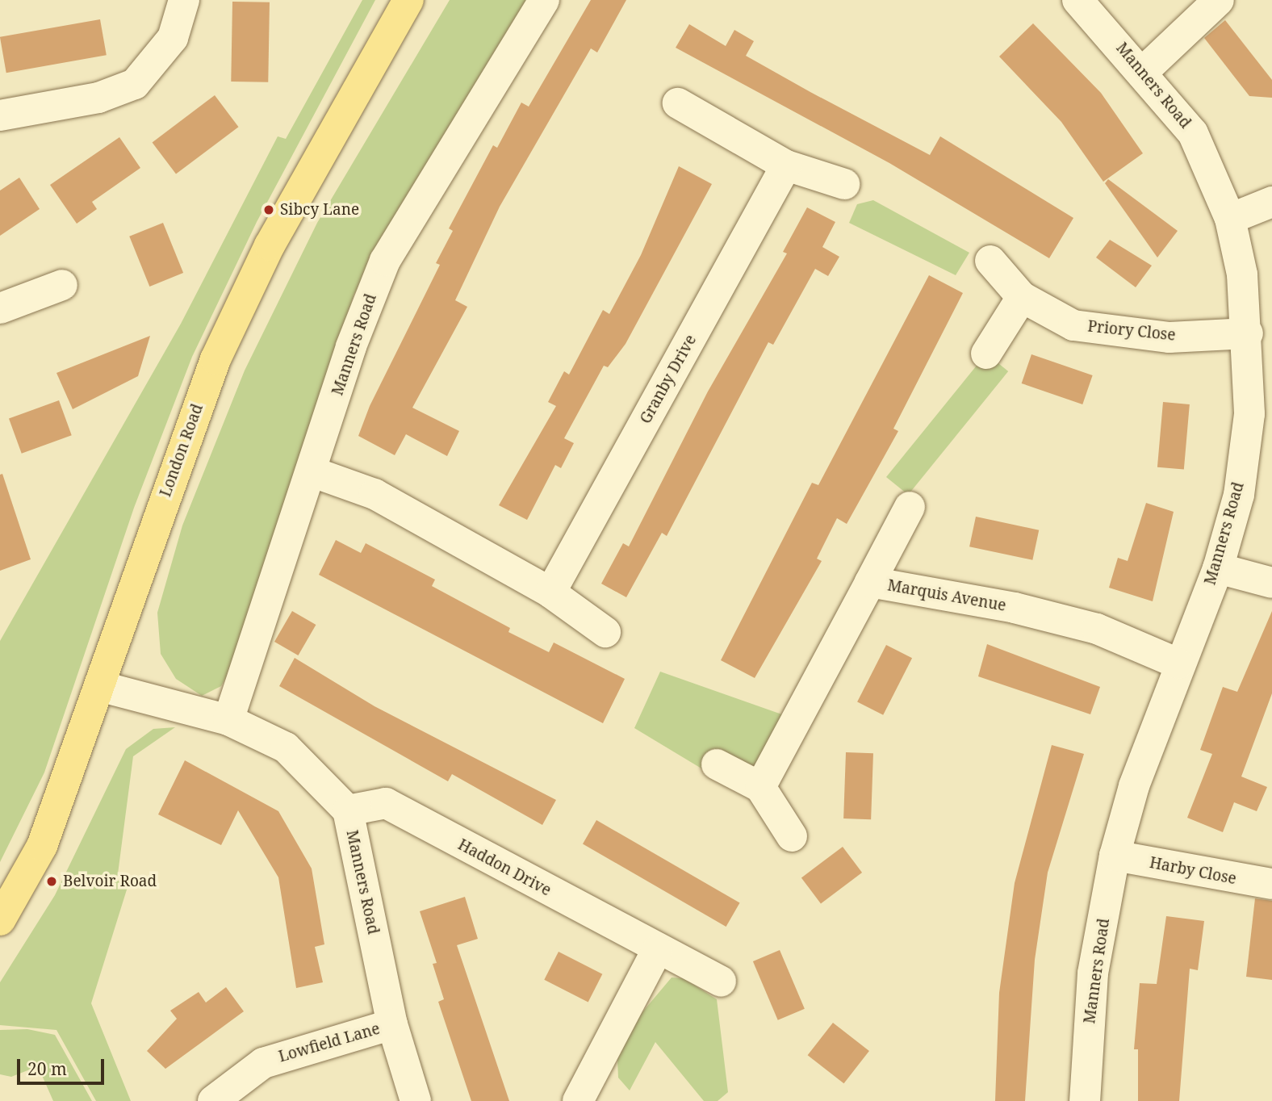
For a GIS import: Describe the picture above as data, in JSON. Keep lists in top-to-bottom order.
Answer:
{
  "streets": {
    "main road": ["London Road"],
    "street": [
      "Manners Road",
      "Priory Close",
      "Granby Drive",
      "Marquis Avenue",
      "Haddon Drive",
      "Harby Close",
      "Lowfield Lane"
    ]
  },
  "crossings": [
    ["Manners Road", "Priory Close"],
    ["Manners Road", "London Road"],
    ["Manners Road", "Marquis Avenue"],
    ["Manners Road", "Haddon Drive"],
    ["Manners Road", "Harby Close"],
    ["Manners Road", "Lowfield Lane"]
  ],
  "places": ["Sibcy Lane", "Belvoir Road"],
  "scale_bar": "20 m"
}
